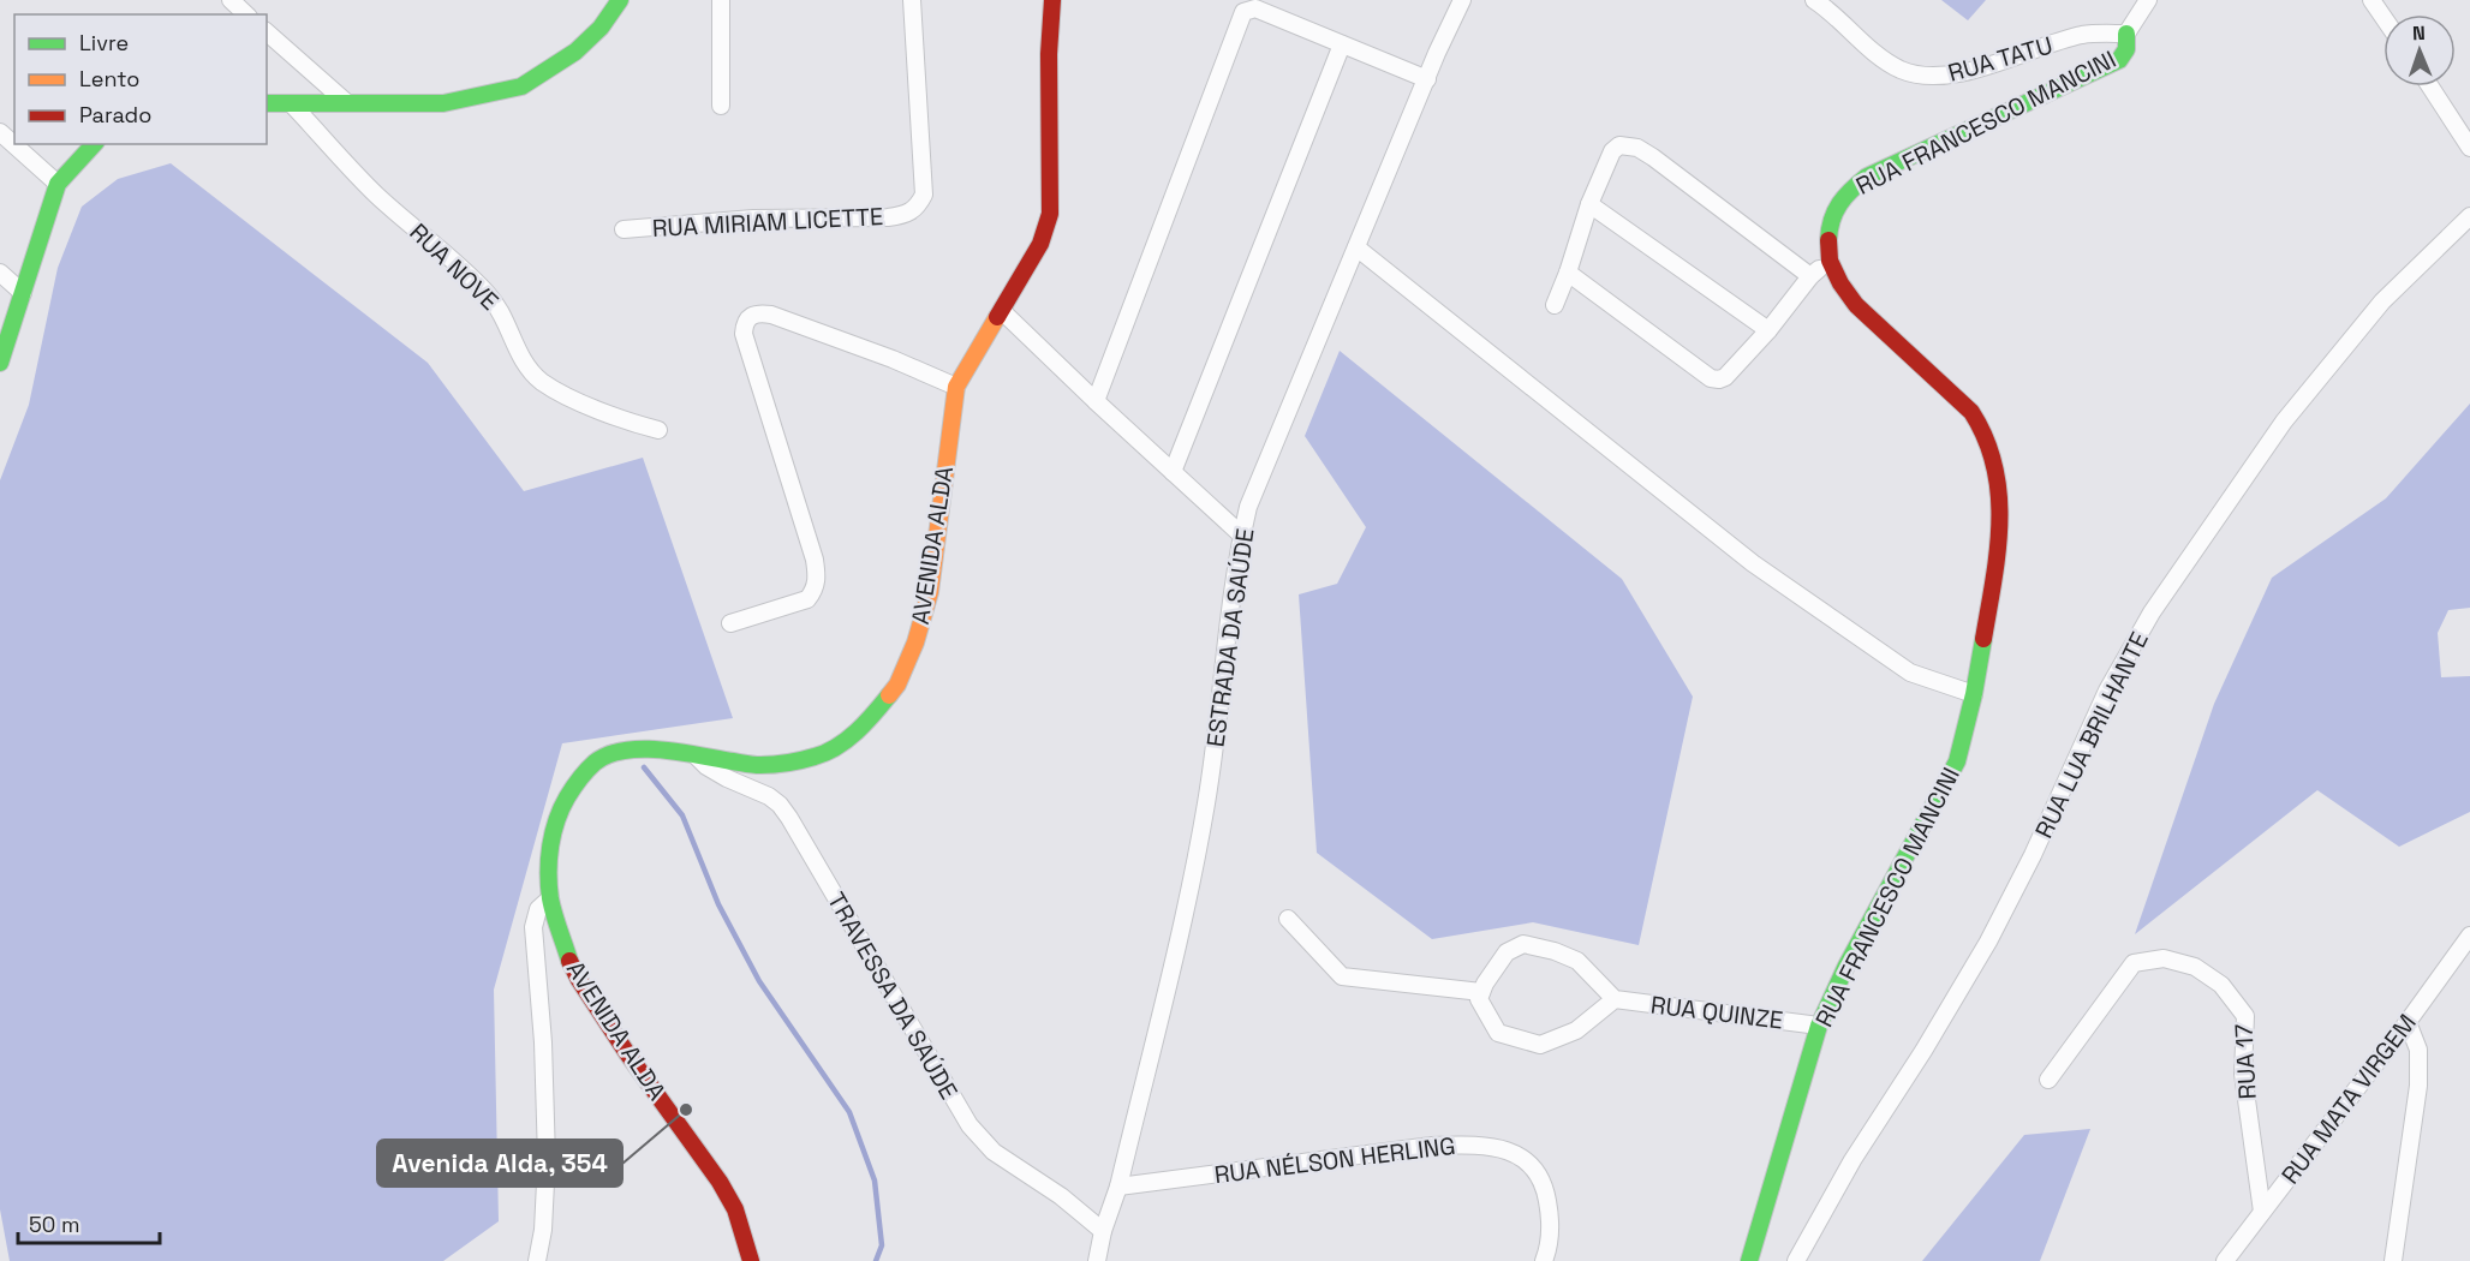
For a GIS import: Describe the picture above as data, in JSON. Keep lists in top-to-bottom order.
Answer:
{
  "streets": {
    "street": [
      "RUA TATU",
      "RUA FRANCESCO MANCINI",
      "RUA MIRIAM LICETTE",
      "RUA NOVE",
      "AVENIDA ALDA",
      "ESTRADA DA SAÚDE",
      "RUA LUA BRILHANTE",
      "TRAVESSA DA SAÚDE",
      "RUA QUINZE",
      "RUA 17",
      "RUA MATA VIRGEM",
      "RUA NÉLSON HERLING"
    ]
  },
  "crossings": [
    ["RUA TATU", "RUA FRANCESCO MANCINI"],
    ["RUA FRANCESCO MANCINI", "RUA QUINZE"],
    ["AVENIDA ALDA", "TRAVESSA DA SAÚDE"],
    ["ESTRADA DA SAÚDE", "TRAVESSA DA SAÚDE"],
    ["ESTRADA DA SAÚDE", "RUA NÉLSON HERLING"],
    ["RUA 17", "RUA MATA VIRGEM"]
  ],
  "places": ["Avenida Alda, 354"],
  "legend": ["Livre", "Lento", "Parado"],
  "scale_bar": "50 m",
  "north": "top"
}
